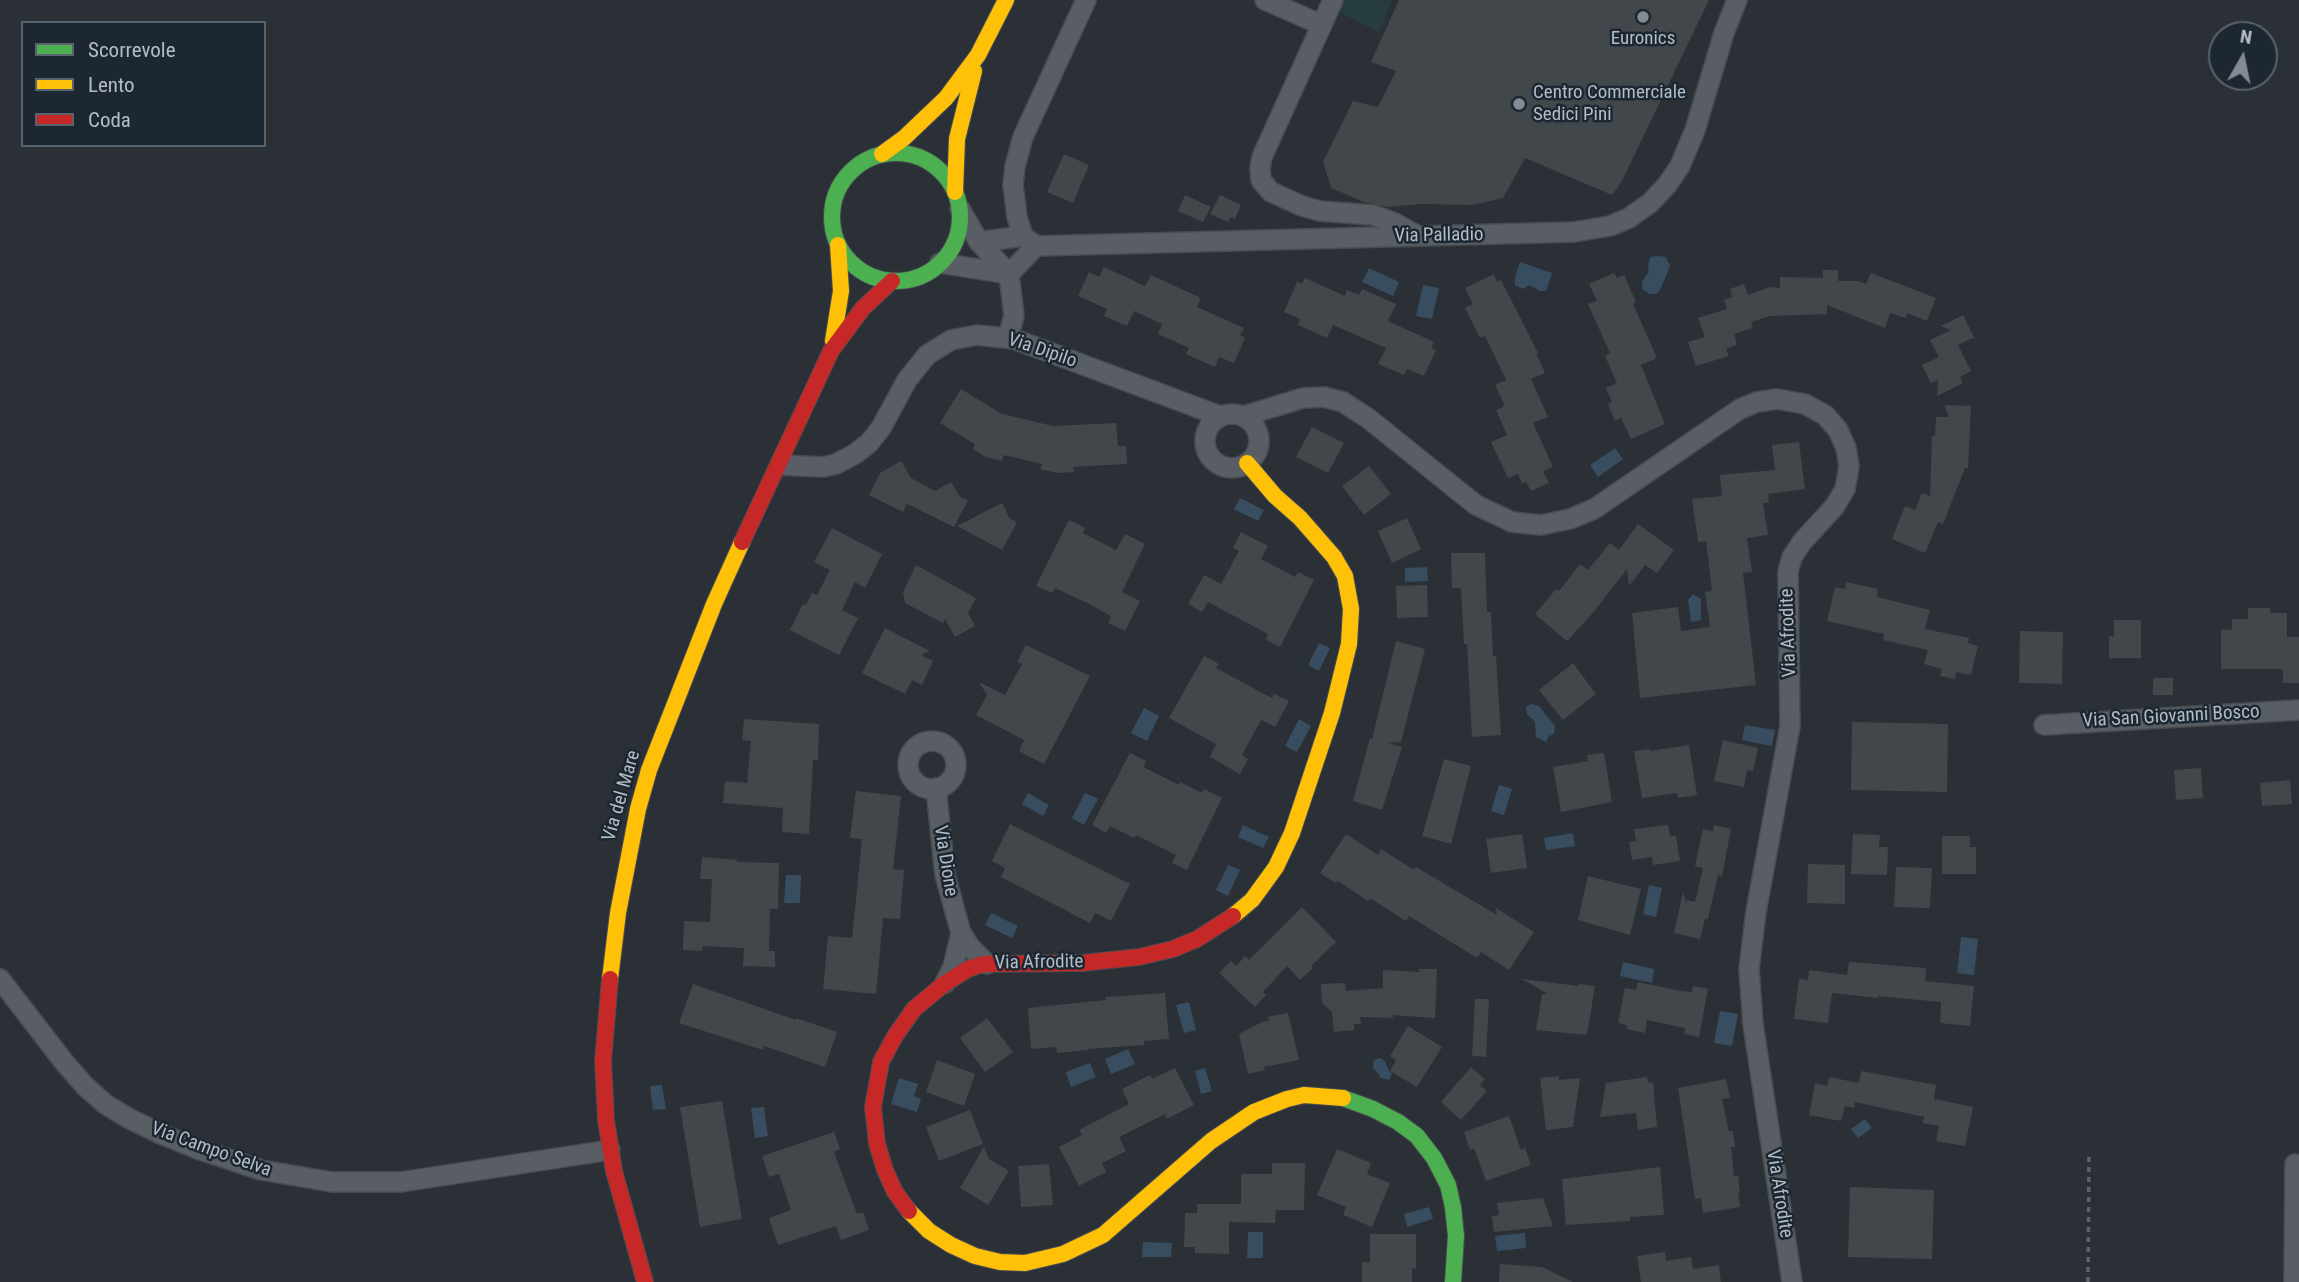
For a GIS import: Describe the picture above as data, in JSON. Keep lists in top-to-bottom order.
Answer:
{
  "streets": {
    "main road": ["Via Afrodite", "Via del Mare"],
    "street": [
      "Via Palladio",
      "Via Dipilo",
      "Via San Giovanni Bosco",
      "Via Dione",
      "Via Campo Selva"
    ]
  },
  "crossings": [
    ["Via Dipilo", "Via Afrodite"],
    ["Via Dipilo", "Via del Mare"],
    ["Via Afrodite", "Via Dione"],
    ["Via del Mare", "Via Campo Selva"]
  ],
  "places": ["Euronics", "Centro Commerciale Sedici Pini"],
  "legend": ["Scorrevole", "Lento", "Coda"],
  "north": "top"
}
